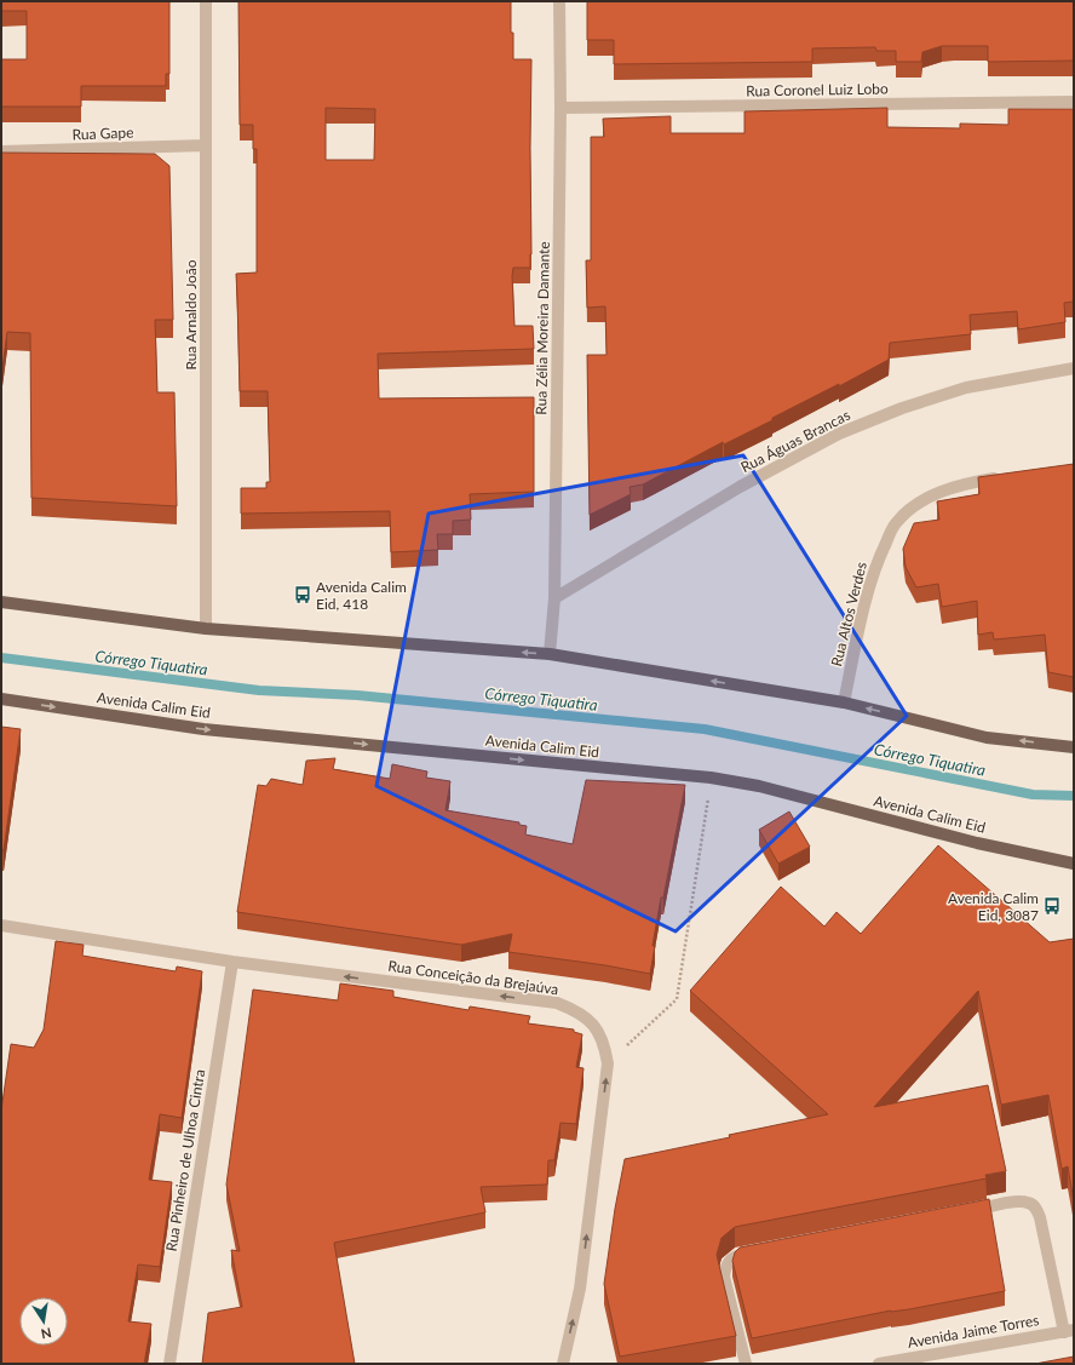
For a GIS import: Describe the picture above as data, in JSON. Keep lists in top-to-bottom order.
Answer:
{
  "streets": {
    "main road": ["Avenida Calim Eid"],
    "street": [
      "Rua Coronel Luiz Lobo",
      "Rua Gape",
      "Rua Arnaldo João",
      "Rua Zélia Moreira Damante",
      "Rua Águas Brancas",
      "Rua Altos Verdes",
      "Rua Conceição da Brejaúva",
      "Rua Pinheiro de Ulhoa Cintra",
      "Avenida Jaime Torres"
    ]
  },
  "crossings": [
    ["Rua Coronel Luiz Lobo", "Rua Zélia Moreira Damante"],
    ["Rua Gape", "Rua Arnaldo João"],
    ["Rua Zélia Moreira Damante", "Rua Águas Brancas"],
    ["Rua Conceição da Brejaúva", "Rua Pinheiro de Ulhoa Cintra"]
  ],
  "water": ["Córrego Tiquatira"],
  "places": {
    "bus stop": ["Avenida Calim Eid, 418", "Avenida Calim Eid, 3087"]
  },
  "north": "bottom"
}
